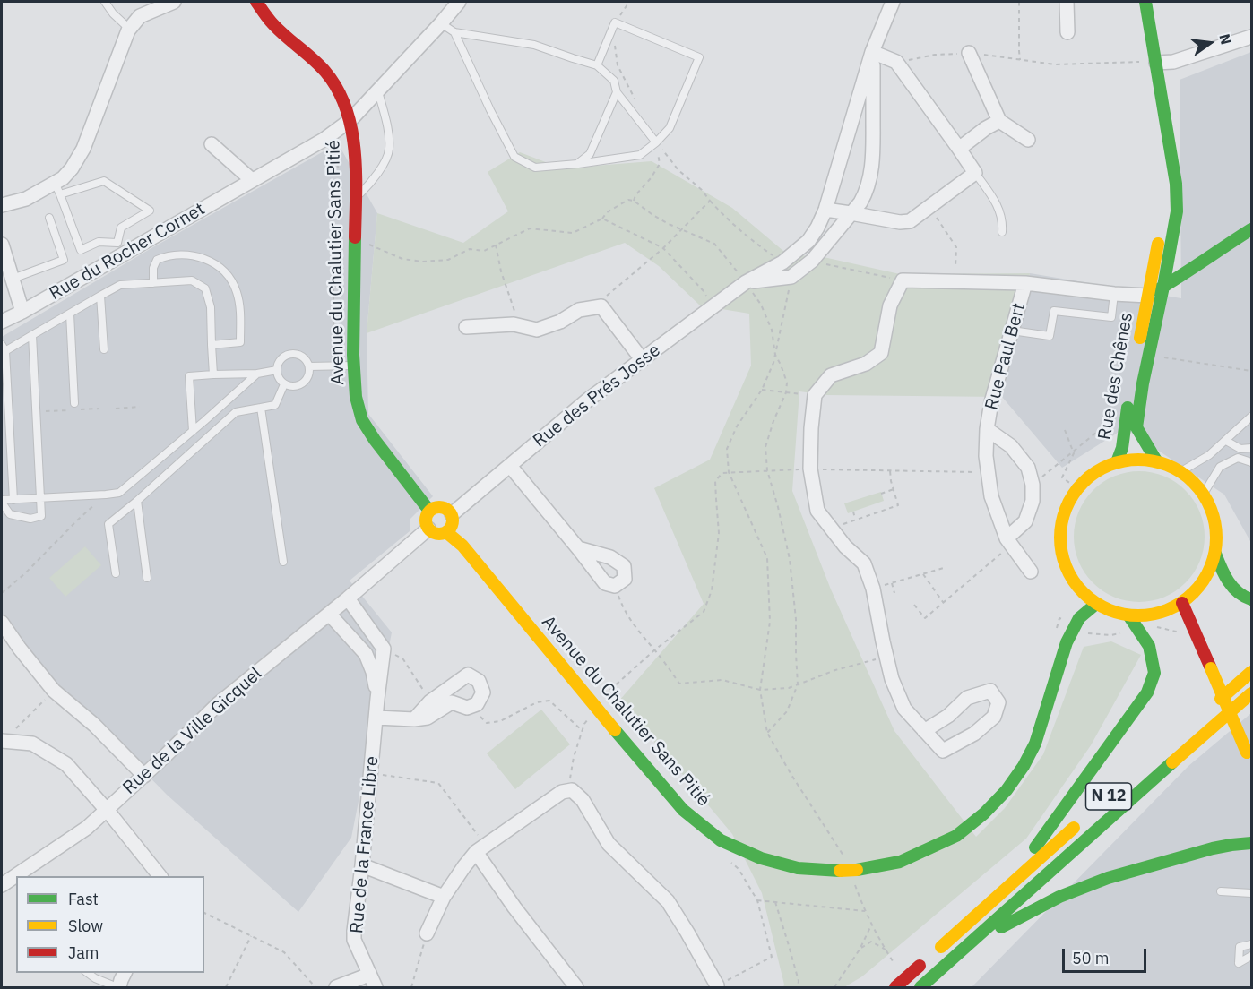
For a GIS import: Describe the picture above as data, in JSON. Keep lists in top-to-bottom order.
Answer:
{
  "streets": {
    "main road": ["Avenue du Chalutier Sans Pitié", "Rue des Chênes", "N 12"],
    "street": [
      "Rue du Rocher Cornet",
      "Rue Paul Bert",
      "Rue des Prés Josse",
      "Rue de la Ville Gicquel",
      "Rue de la France Libre"
    ]
  },
  "crossings": [
    ["Rue du Rocher Cornet", "Avenue du Chalutier Sans Pitié"],
    ["Avenue du Chalutier Sans Pitié", "Rue des Prés Josse"],
    ["Avenue du Chalutier Sans Pitié", "Rue de la Ville Gicquel"],
    ["Rue des Prés Josse", "Rue de la Ville Gicquel"],
    ["Rue de la Ville Gicquel", "Rue de la France Libre"]
  ],
  "legend": ["Fast", "Slow", "Jam"],
  "scale_bar": "50 m",
  "north": "right"
}
